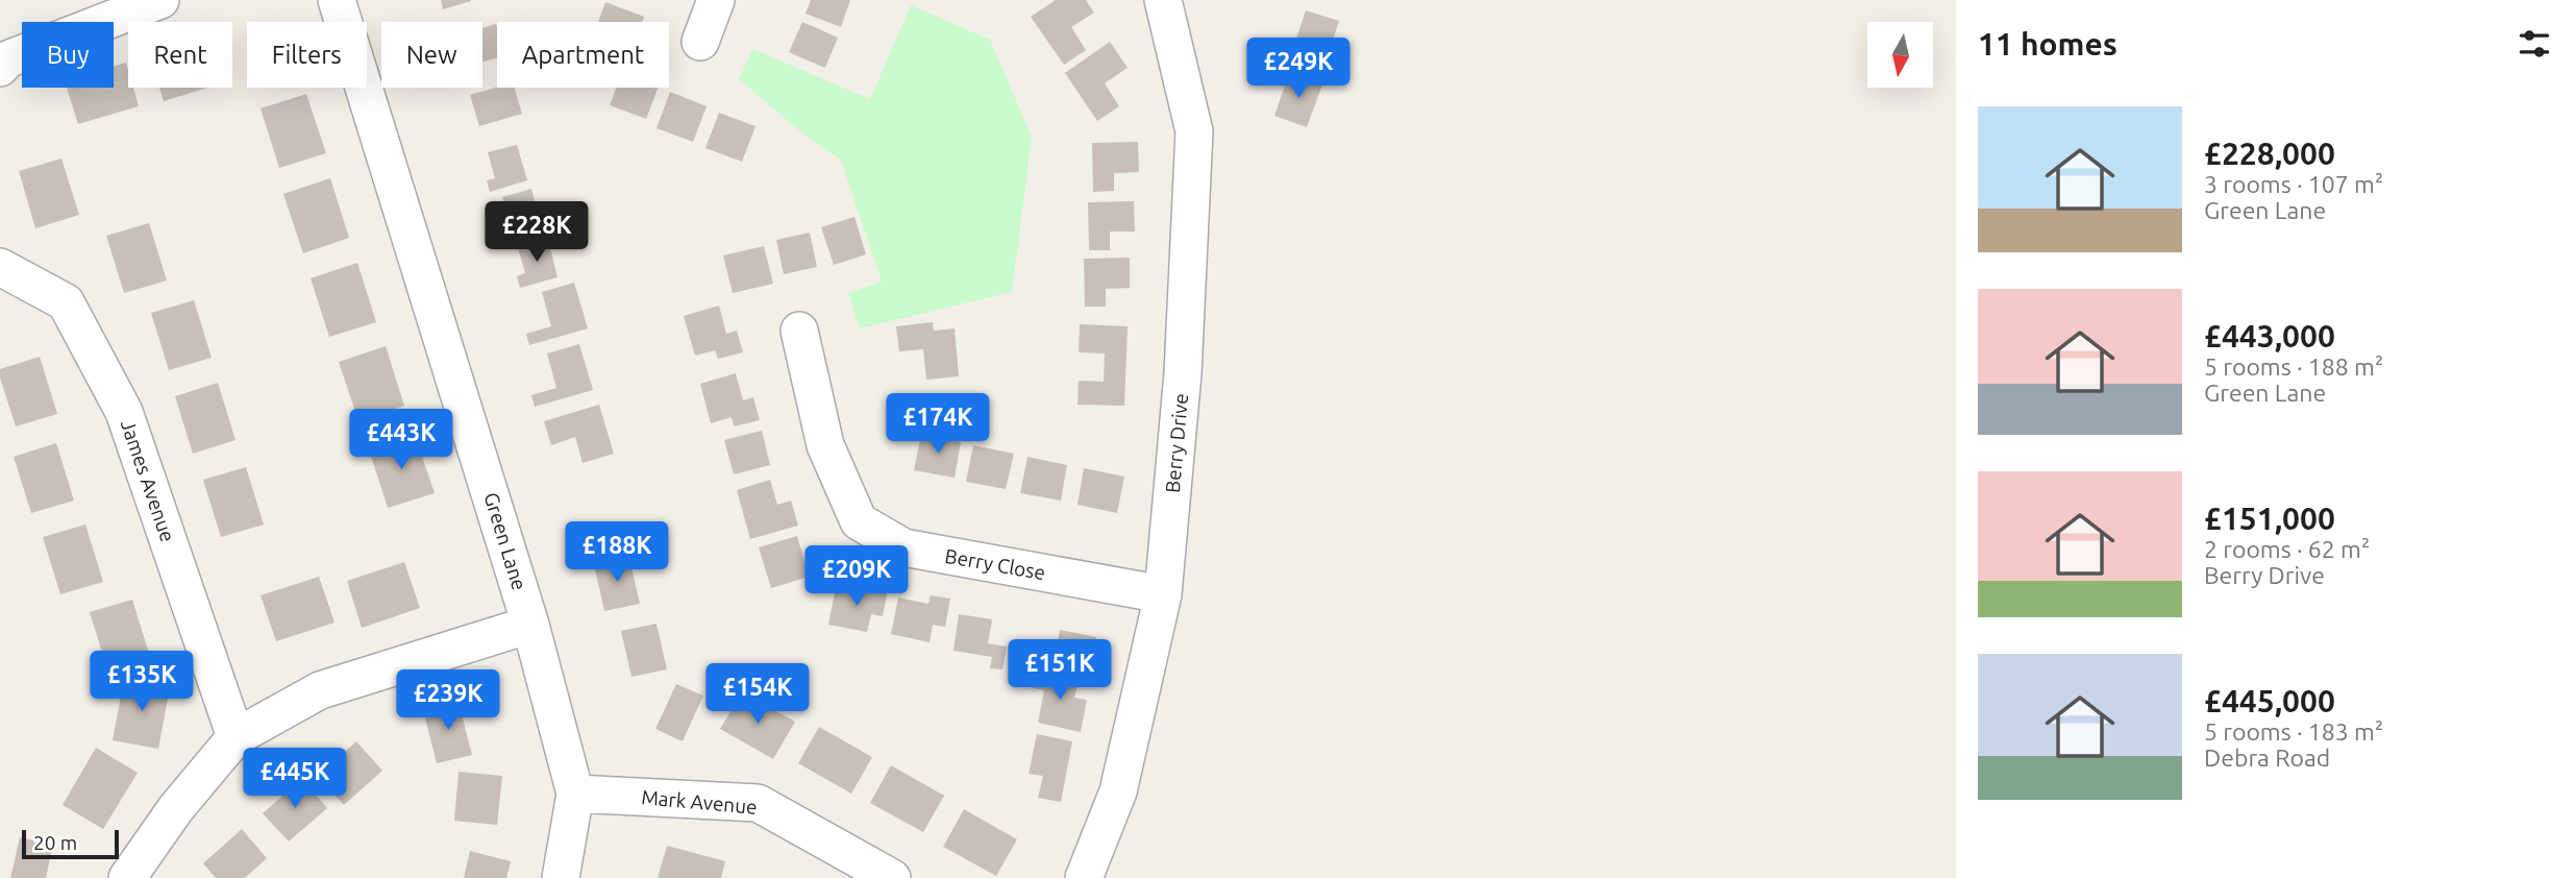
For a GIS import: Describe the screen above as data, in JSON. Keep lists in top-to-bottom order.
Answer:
{
  "streets": {
    "street": [
      "Berry Drive",
      "James Avenue",
      "Green Lane",
      "Berry Close",
      "Mark Avenue"
    ]
  },
  "crossings": [
    ["Berry Drive", "Berry Close"],
    ["Green Lane", "Mark Avenue"]
  ],
  "scale_bar": "20 m",
  "north": "bottom",
  "page": {
    "heading": "11 homes",
    "chip": [
      "Buy",
      "Rent",
      "Filters",
      "New",
      "Apartment"
    ],
    "price": [
      "£249K",
      "£228K",
      "£174K",
      "£443K",
      "£188K",
      "£209K",
      "£151K",
      "£135K",
      "£154K",
      "£239K",
      "£445K"
    ],
    "list": [
      {
        "name": "£228,000",
        "note": "3 rooms · 107 m² · Green Lane"
      },
      {
        "name": "£443,000",
        "note": "5 rooms · 188 m² · Green Lane"
      },
      {
        "name": "£151,000",
        "note": "2 rooms · 62 m² · Berry Drive"
      },
      {
        "name": "£445,000",
        "note": "5 rooms · 183 m² · Debra Road"
      }
    ],
    "scale": "20 m"
  }
}
